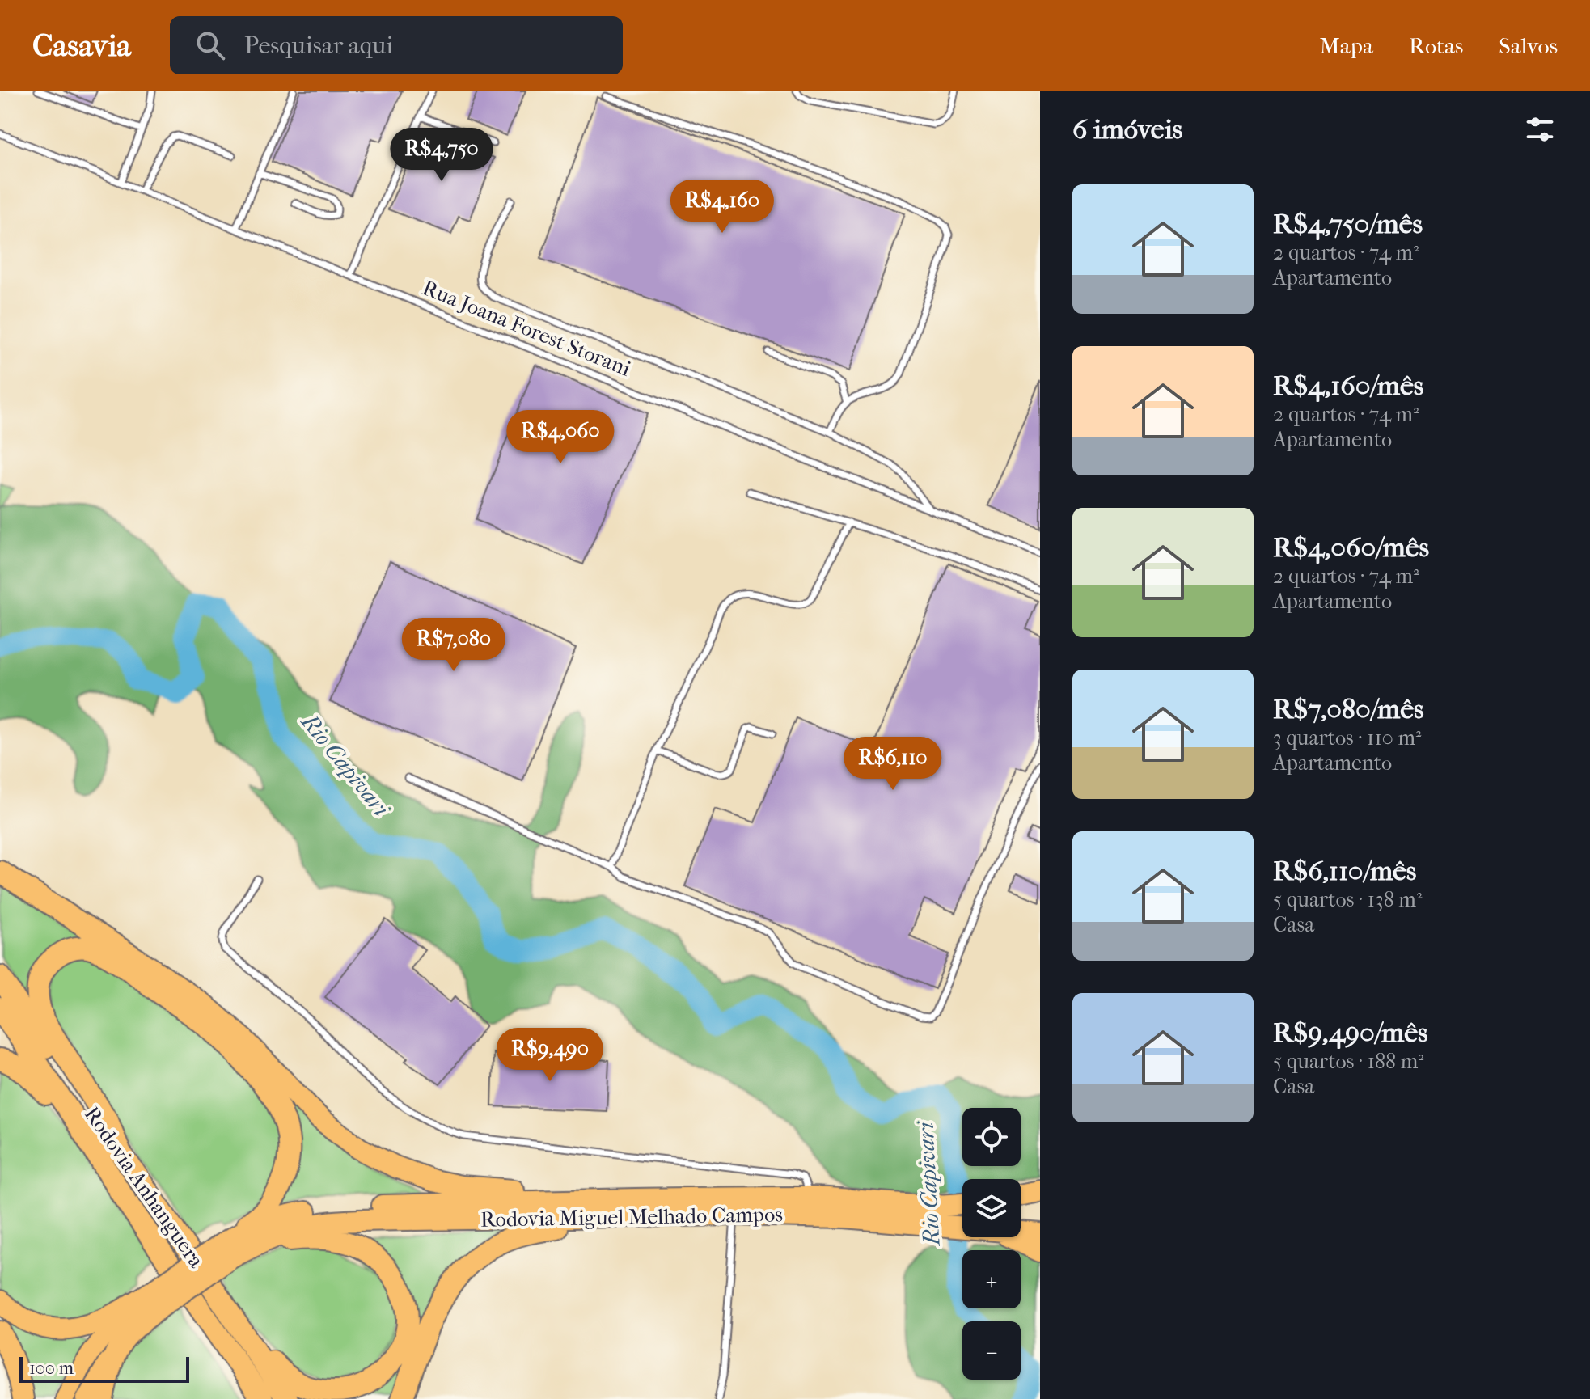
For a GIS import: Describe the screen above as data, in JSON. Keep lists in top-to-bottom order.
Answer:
{
  "streets": {
    "highway": ["Rodovia Anhanguera", "Rodovia Miguel Melhado Campos"],
    "lane": ["Rua Joana Forest Storani"]
  },
  "water": ["Rio Capivari"],
  "scale_bar": "100 m",
  "page": {
    "header": "Casavia",
    "search": "Pesquisar aqui",
    "nav": ["Mapa", "Rotas", "Salvos"],
    "heading": "6 imóveis",
    "price": [
      "R$4,750",
      "R$4,160",
      "R$4,060",
      "R$7,080",
      "R$6,110",
      "R$9,490"
    ],
    "list": [
      {
        "name": "R$4,750/mês",
        "note": "2 quartos · 74 m² · Apartamento"
      },
      {
        "name": "R$4,160/mês",
        "note": "2 quartos · 74 m² · Apartamento"
      },
      {
        "name": "R$4,060/mês",
        "note": "2 quartos · 74 m² · Apartamento"
      },
      {
        "name": "R$7,080/mês",
        "note": "3 quartos · 110 m² · Apartamento"
      },
      {
        "name": "R$6,110/mês",
        "note": "5 quartos · 138 m² · Casa"
      },
      {
        "name": "R$9,490/mês",
        "note": "5 quartos · 188 m² · Casa"
      }
    ],
    "map_buttons": ["+", "−"],
    "scale": "100 m"
  }
}
